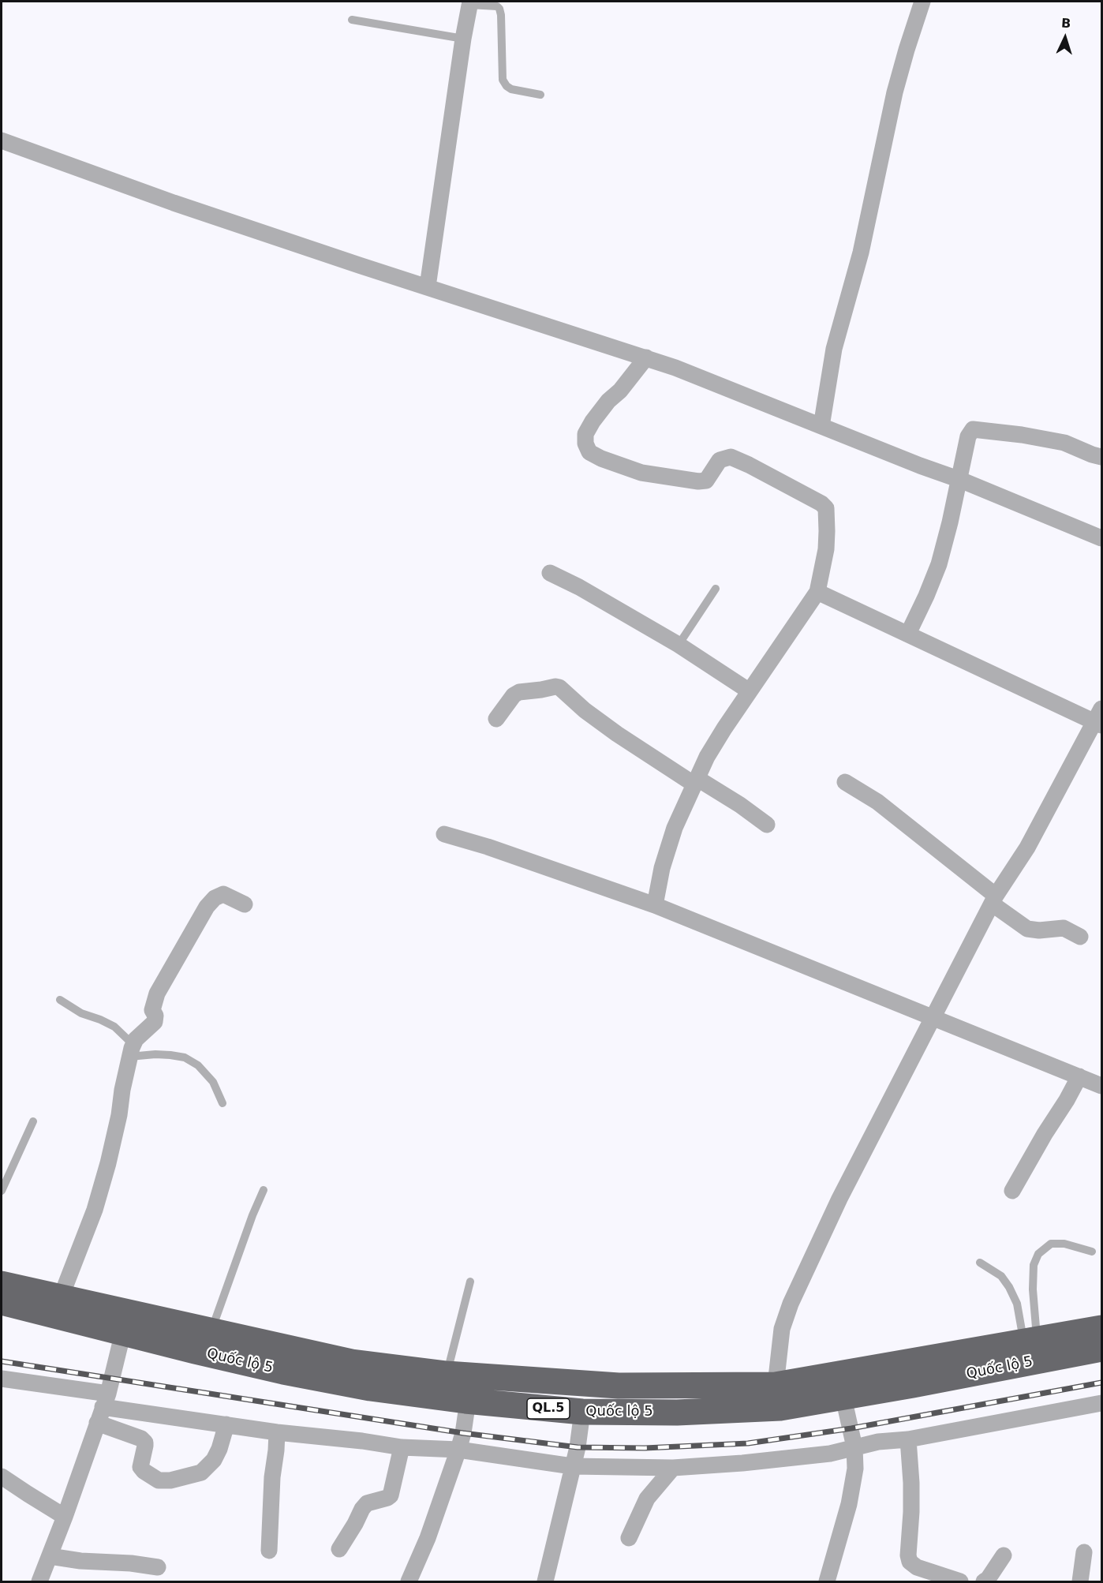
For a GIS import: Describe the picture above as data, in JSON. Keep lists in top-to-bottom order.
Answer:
{
  "streets": {
    "highway": ["Quốc lộ 5", "QL.5"]
  },
  "north": "top"
}
